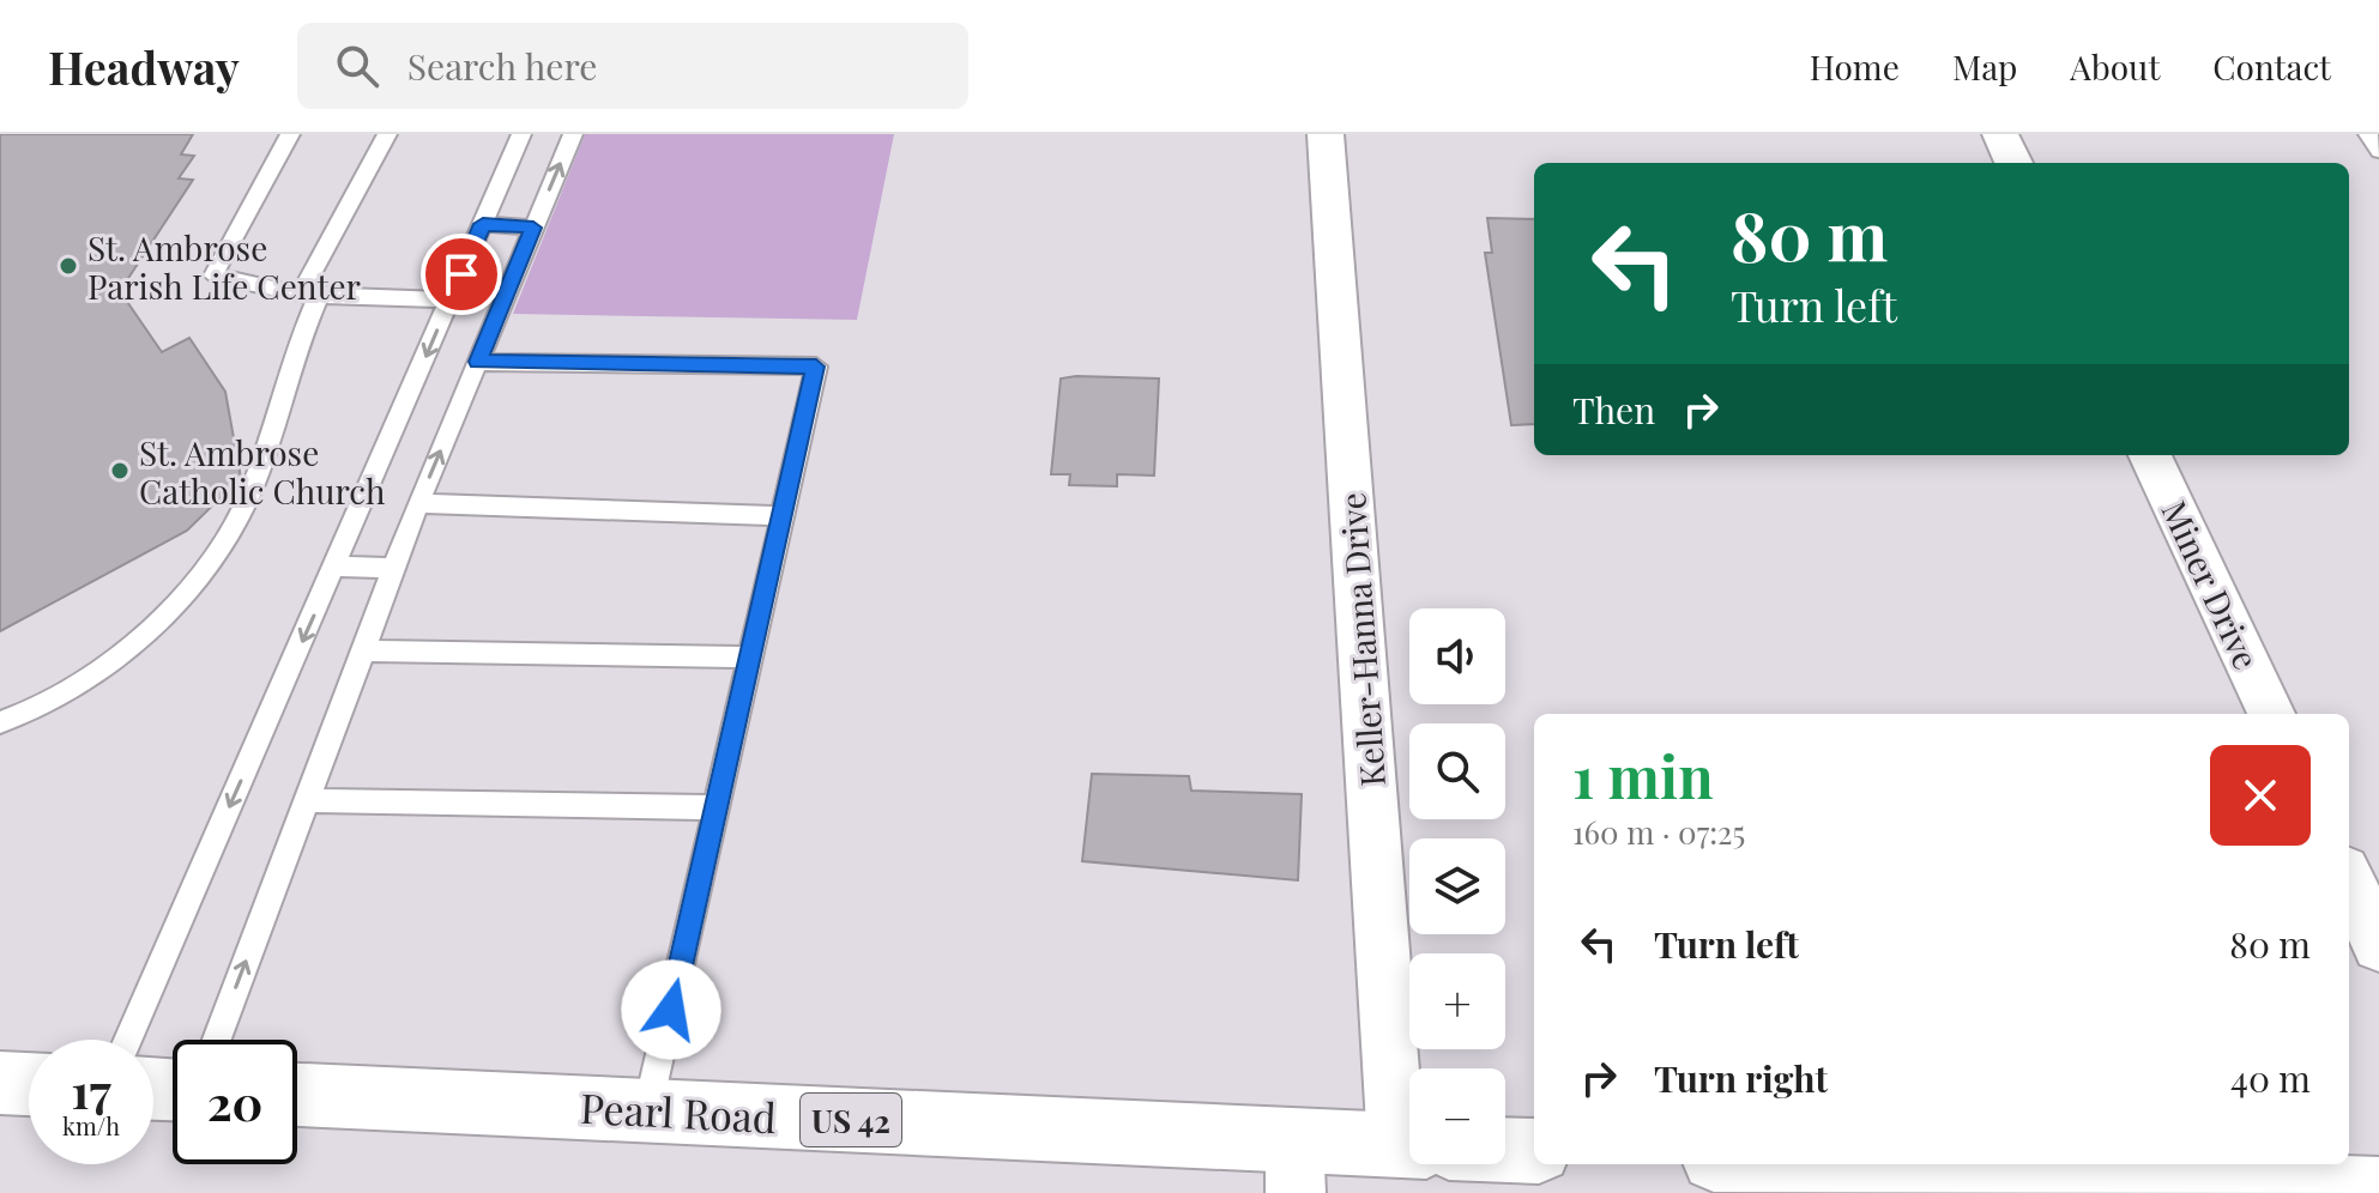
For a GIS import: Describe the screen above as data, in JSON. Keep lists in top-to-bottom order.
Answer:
{
  "streets": {
    "main road": ["Pearl Road", "US 42"],
    "street": ["Miner Drive", "Keller-Hanna Drive"]
  },
  "places": ["St. Ambrose Parish Life Center", "St. Ambrose Catholic Church"],
  "page": {
    "header": "Headway",
    "search": "Search here",
    "nav": [
      "Home",
      "Map",
      "About",
      "Contact"
    ],
    "turn": ["80 m", "Turn left"],
    "then": "Then",
    "map_buttons": ["+", "−"],
    "heading": ["1 min", "160 m · 07:25"],
    "list": [
      {
        "name": "Turn left",
        "value": "80 m"
      },
      {
        "name": "Turn right",
        "value": "40 m"
      }
    ],
    "speed": "17 km/h",
    "limit": "20"
  }
}
